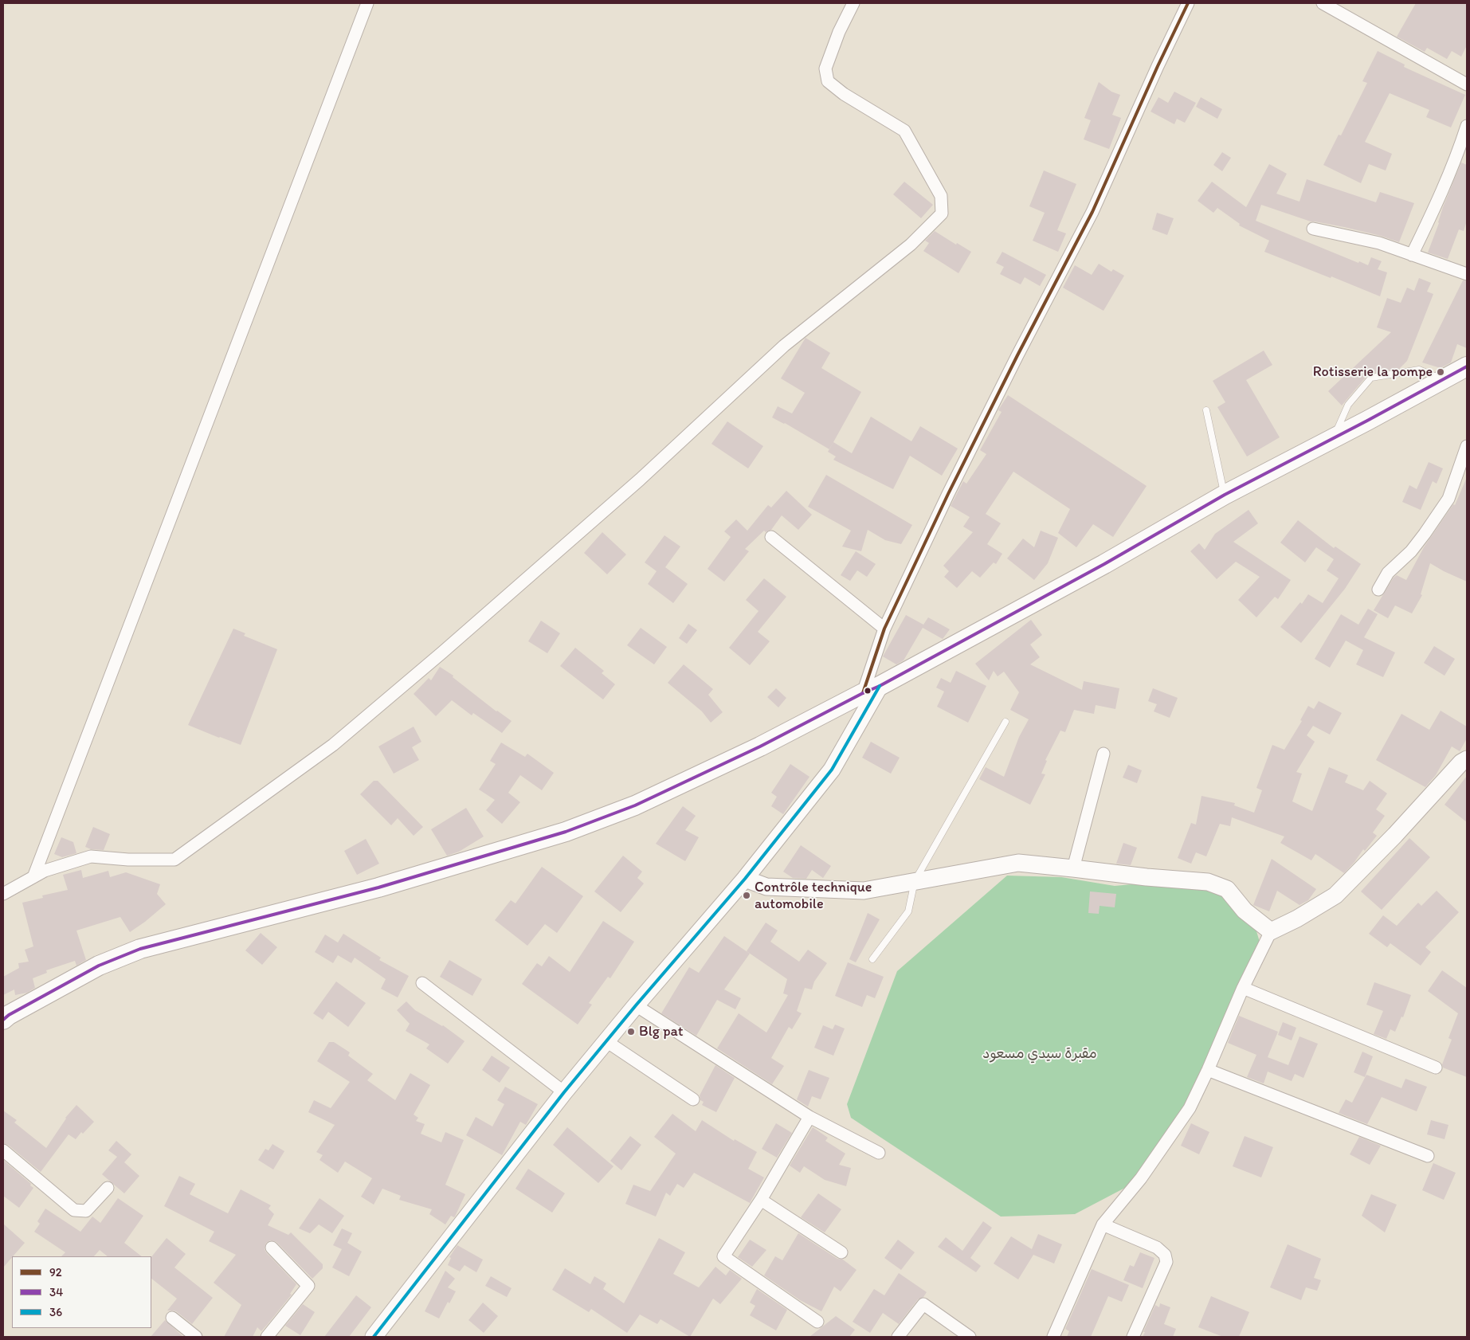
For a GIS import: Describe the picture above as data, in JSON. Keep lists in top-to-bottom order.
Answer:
{
  "parks": ["مقبرة سيدي مسعود"],
  "places": ["Rotisserie la pompe", "Contrôle technique automobile", "Blg pat"],
  "lines": ["transit line 92", "transit line 34", "transit line 36"],
  "legend": ["92", "34", "36"]
}
